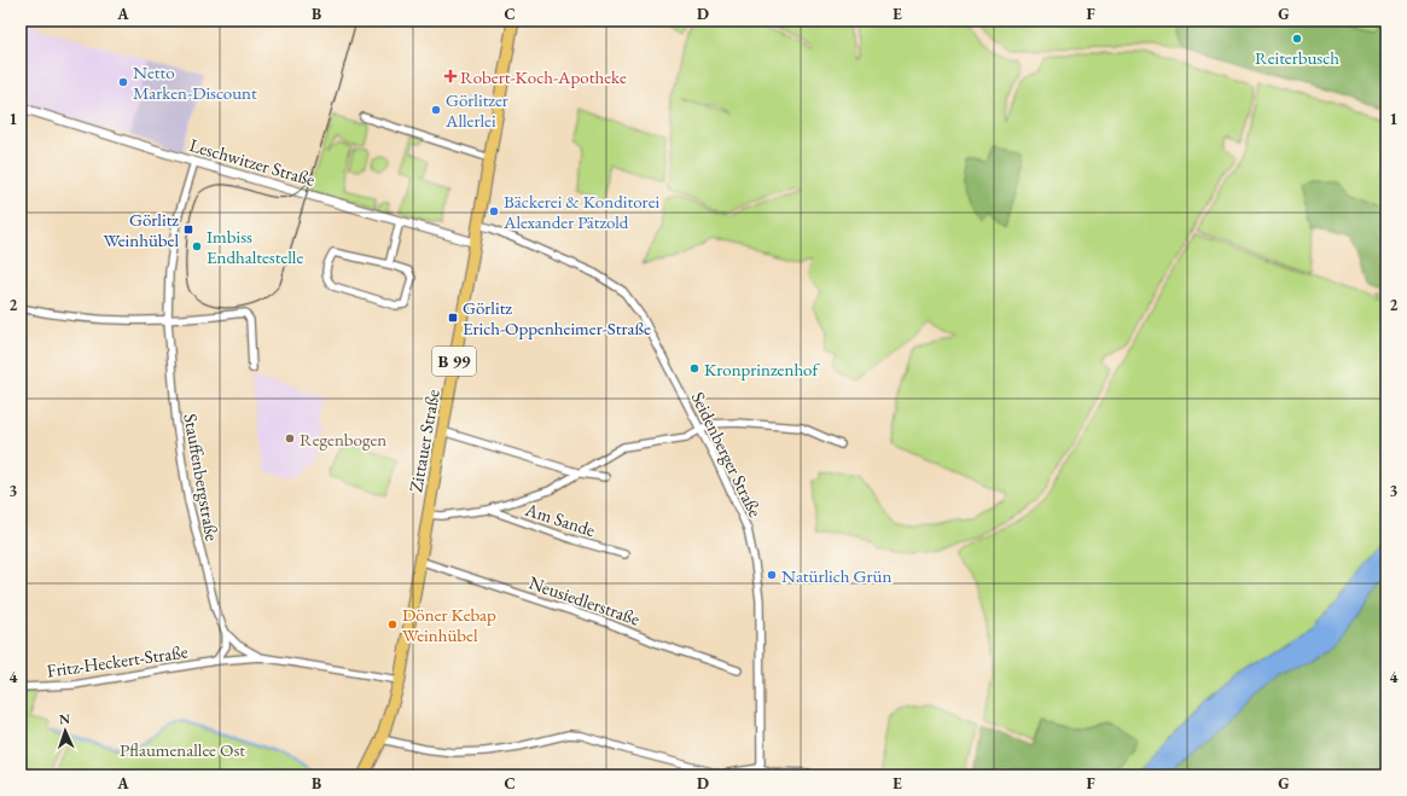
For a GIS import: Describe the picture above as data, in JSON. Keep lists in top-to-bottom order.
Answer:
{
  "streets": {
    "main road": ["B 99", "Zittauer Straße"],
    "street": [
      "Leschwitzer Straße",
      "Seidenberger Straße",
      "Stauffenbergstraße",
      "Am Sande",
      "Neusiedlerstraße",
      "Fritz-Heckert-Straße"
    ]
  },
  "crossings": [
    ["Leschwitzer Straße", "Zittauer Straße"],
    ["Leschwitzer Straße", "Stauffenbergstraße"],
    ["Zittauer Straße", "Seidenberger Straße"],
    ["Zittauer Straße", "Am Sande"],
    ["Zittauer Straße", "Neusiedlerstraße"],
    ["Zittauer Straße", "Fritz-Heckert-Straße"],
    ["Seidenberger Straße", "Am Sande"],
    ["Stauffenbergstraße", "Fritz-Heckert-Straße"]
  ],
  "parks": ["Pflaumenallee Ost"],
  "places": {
    "other": [
      "Reiterbusch",
      "Netto Marken-Discount",
      "Görlitzer Allerlei",
      "Bäckerei & Konditorei Alexander Pätzold",
      "Imbiss Endhaltestelle",
      "Kronprinzenhof",
      "Regenbogen",
      "Natürlich Grün",
      "Döner Kebap Weinhübel"
    ],
    "health": ["Robert-Koch-Apotheke"],
    "transit": ["Görlitz Weinhübel", "Görlitz Erich-Oppenheimer-Straße"]
  },
  "north": "top",
  "grid": {
    "columns": [
      "A",
      "B",
      "C",
      "D",
      "E",
      "F",
      "G"
    ],
    "rows": [
      "1",
      "2",
      "3",
      "4"
    ]
  }
}
